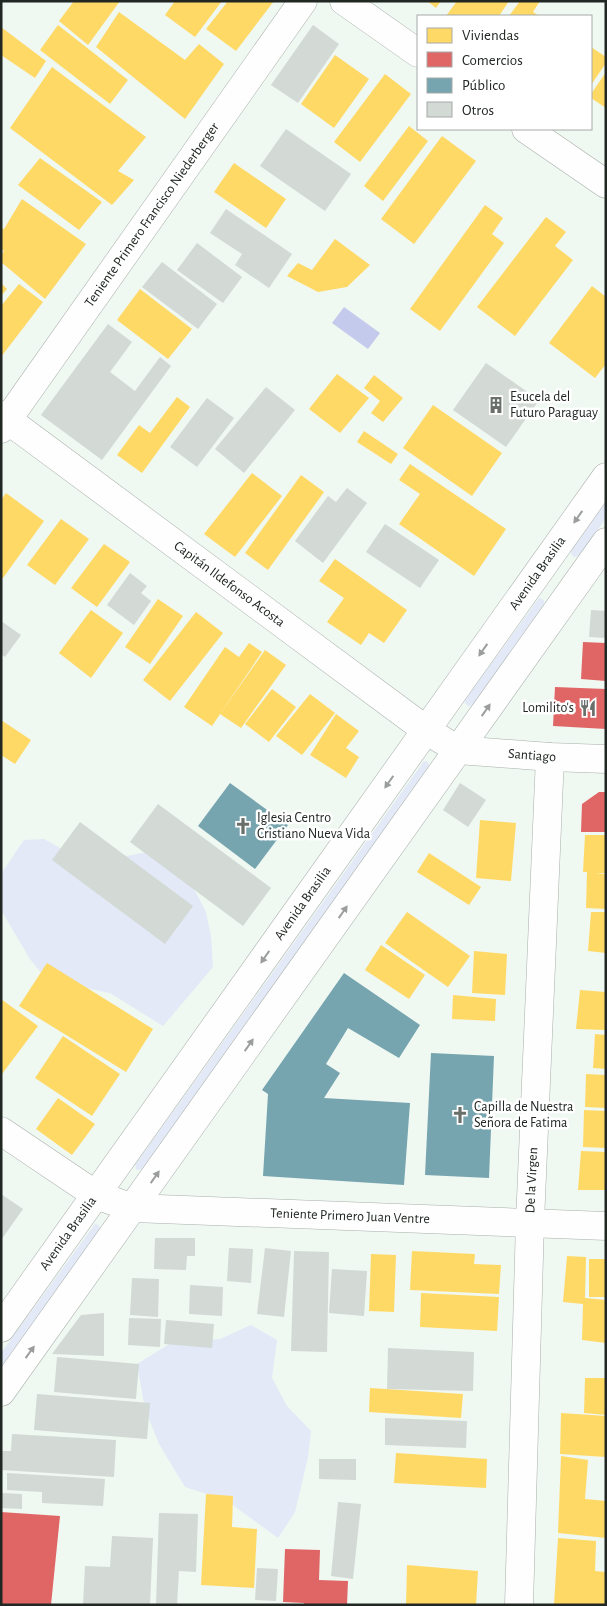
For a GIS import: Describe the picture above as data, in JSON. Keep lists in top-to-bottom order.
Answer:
{
  "streets": {
    "street": [
      "Teniente Primero Francisco Niederberger",
      "Avenida Brasilia",
      "Capitán Ildefonso Acosta",
      "Santiago",
      "De la Virgen",
      "Teniente Primero Juan Ventre"
    ]
  },
  "crossings": [
    ["Teniente Primero Francisco Niederberger", "Capitán Ildefonso Acosta"],
    ["Avenida Brasilia", "Capitán Ildefonso Acosta"],
    ["Avenida Brasilia", "Teniente Primero Juan Ventre"],
    ["Capitán Ildefonso Acosta", "Santiago"],
    ["Santiago", "De la Virgen"],
    ["De la Virgen", "Teniente Primero Juan Ventre"]
  ],
  "places": {
    "building": ["Esucela del Futuro Paraguay"],
    "restaurant": ["Lomilito's"],
    "church": ["Iglesia Centro Cristiano Nueva Vida", "Capilla de Nuestra Señora de Fatima"]
  },
  "legend": [
    "Viviendas",
    "Comercios",
    "Público",
    "Otros"
  ]
}
